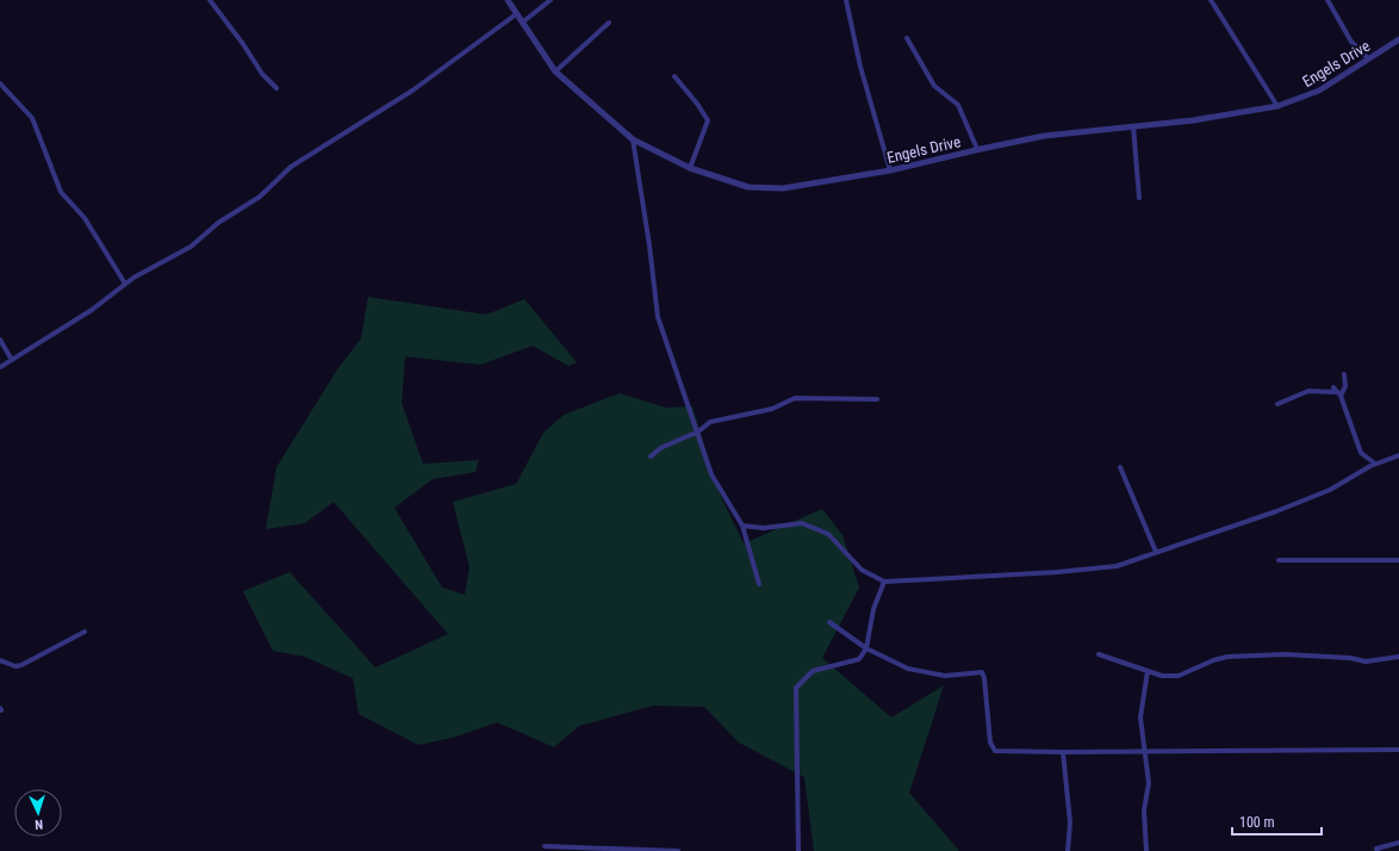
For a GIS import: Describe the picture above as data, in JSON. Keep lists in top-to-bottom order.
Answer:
{
  "streets": {
    "street": ["Engels Drive"]
  },
  "scale_bar": "100 m",
  "north": "bottom"
}
